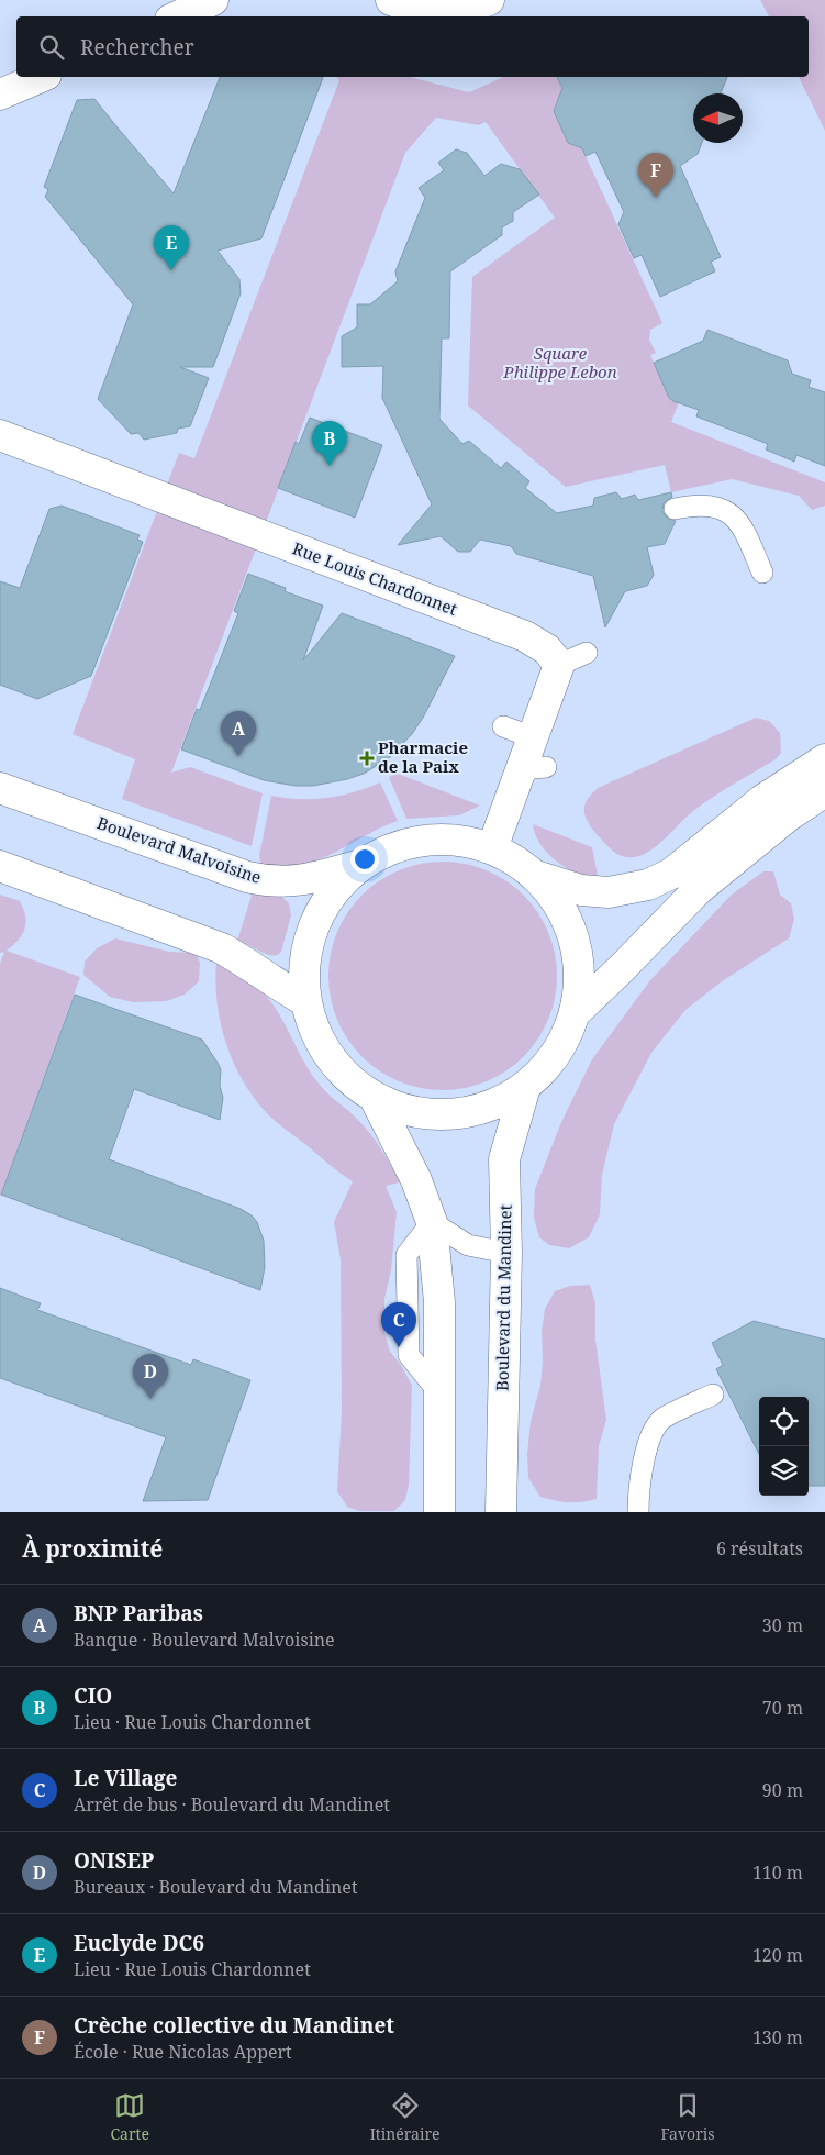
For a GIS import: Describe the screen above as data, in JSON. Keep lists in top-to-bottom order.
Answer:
{
  "streets": {
    "street": ["Rue Louis Chardonnet", "Boulevard Malvoisine", "Boulevard du Mandinet"]
  },
  "parks": ["Square Philippe Lebon"],
  "places": {
    "health": ["Pharmacie de la Paix"]
  },
  "north": "left",
  "page": {
    "search": "Rechercher",
    "pins": [
      "F",
      "E",
      "B",
      "A",
      "C",
      "D"
    ],
    "heading": ["À proximité", "6 résultats"],
    "list": [
      {
        "mark": "A",
        "name": "BNP Paribas",
        "note": "Banque · Boulevard Malvoisine",
        "value": "30 m"
      },
      {
        "mark": "B",
        "name": "CIO",
        "note": "Lieu · Rue Louis Chardonnet",
        "value": "70 m"
      },
      {
        "mark": "C",
        "name": "Le Village",
        "note": "Arrêt de bus · Boulevard du Mandinet",
        "value": "90 m"
      },
      {
        "mark": "D",
        "name": "ONISEP",
        "note": "Bureaux · Boulevard du Mandinet",
        "value": "110 m"
      },
      {
        "mark": "E",
        "name": "Euclyde DC6",
        "note": "Lieu · Rue Louis Chardonnet",
        "value": "120 m"
      },
      {
        "mark": "F",
        "name": "Crèche collective du Mandinet",
        "note": "École · Rue Nicolas Appert",
        "value": "130 m"
      }
    ],
    "nav": ["Carte", "Itinéraire", "Favoris"]
  }
}
